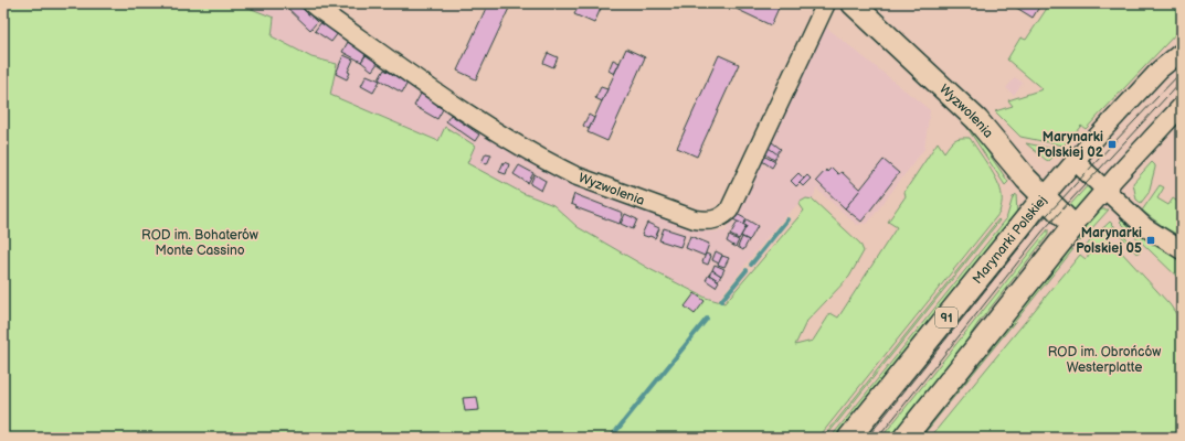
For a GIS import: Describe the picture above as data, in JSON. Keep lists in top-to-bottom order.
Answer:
{
  "streets": {
    "main road": ["Wyzwolenia", "Marynarki Polskiej", "91"]
  },
  "crossings": [
    ["Wyzwolenia", "Marynarki Polskiej"]
  ],
  "parks": ["ROD im. Bohaterów Monte Cassino", "ROD im. Obrońców Westerplatte"],
  "places": {
    "transit": ["Marynarki Polskiej 02", "Marynarki Polskiej 05"]
  }
}
